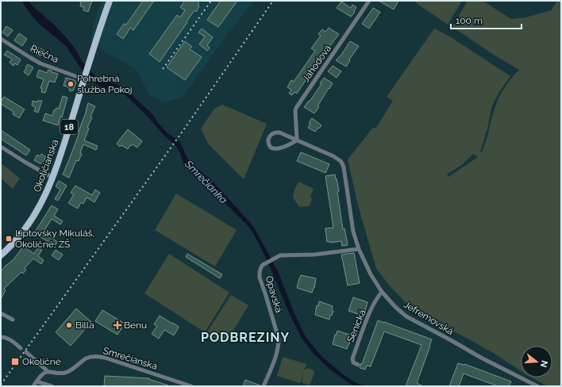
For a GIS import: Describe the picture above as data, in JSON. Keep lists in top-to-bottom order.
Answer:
{
  "streets": {
    "main road": ["18", "Okoličianska"],
    "street": [
      "Riečna",
      "Jahodová",
      "Opavská",
      "Jefremovská",
      "Senická",
      "Smrečianska"
    ]
  },
  "crossings": [
    ["Riečna", "Okoličianska"],
    ["Jahodová", "Jefremovská"],
    ["Opavská", "Jefremovská"],
    ["Jefremovská", "Senická"]
  ],
  "districts": ["PODBREZINY"],
  "water": ["Smrečianka"],
  "places": {
    "other": ["Pohrebná služba Pokoj", "Billa"],
    "transit": ["Liptovský Mikuláš, Okoličné, ZŠ", "Okoličné"],
    "health": ["Benu"]
  },
  "scale_bar": "100 m",
  "north": "right"
}
